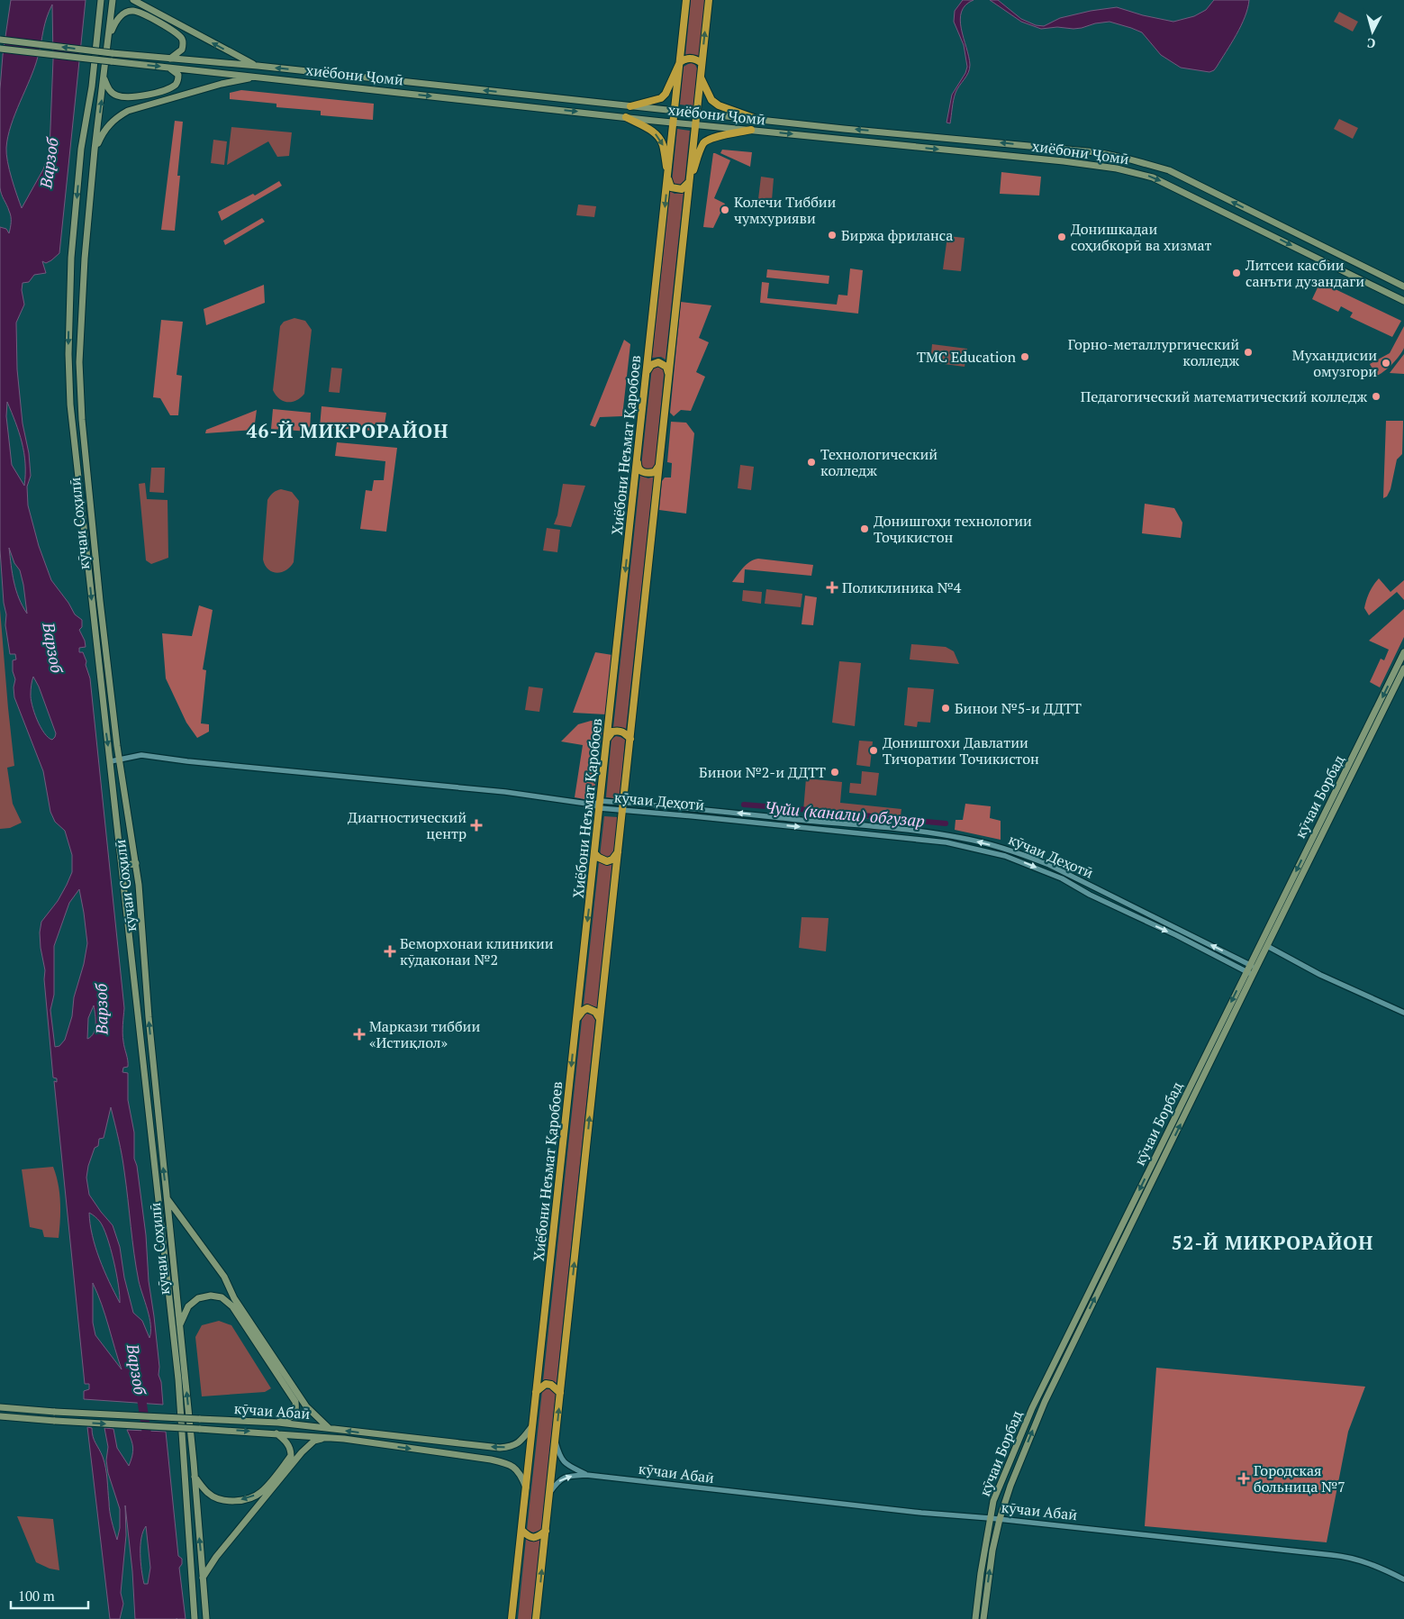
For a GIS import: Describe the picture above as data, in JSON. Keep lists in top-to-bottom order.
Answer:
{
  "streets": {
    "highway": ["Хиёбони Неъмат Қаробоев"],
    "main road": [
      "хиёбони Ҷомӣ",
      "кӯчаи Соҳилӣ",
      "кӯчаи Борбад",
      "кӯчаи Абаӣ"
    ],
    "street": ["кӯчаи Деҳотӣ"]
  },
  "crossings": [
    ["хиёбони Ҷомӣ", "Хиёбони Неъмат Қаробоев"],
    ["Хиёбони Неъмат Қаробоев", "кӯчаи Деҳотӣ"],
    ["Хиёбони Неъмат Қаробоев", "кӯчаи Абаӣ"],
    ["кӯчаи Борбад", "кӯчаи Деҳотӣ"],
    ["кӯчаи Борбад", "кӯчаи Абаӣ"]
  ],
  "districts": ["46-Й МИКРОРАЙОН", "52-Й МИКРОРАЙОН"],
  "water": ["Варзоб", "Чуйи (канали) обгузар"],
  "places": {
    "other": [
      "Колечи Тиббии чумхурияви",
      "Биржа фриланса",
      "Донишкадаи соҳибкорӣ ва хизмат",
      "Литсеи касбии санъти дузандаги",
      "Горно-металлургический колледж",
      "TMC Education",
      "Мухандисии омузгори",
      "Педагогический математический колледж",
      "Технологический колледж",
      "Донишгоҳи технологии Тоҷикистон",
      "Бинои №5-и ДДТТ",
      "Донишгохи Давлатии Тичоратии Точикистон",
      "Бинои №2-и ДДТТ"
    ],
    "health": [
      "Поликлиника №4",
      "Диагностический центр",
      "Беморхонаи клиникии кӯдаконаи №2",
      "Маркази тиббии «Истиқлол»",
      "Городская больница №7"
    ]
  },
  "scale_bar": "100 m",
  "north": "bottom"
}
